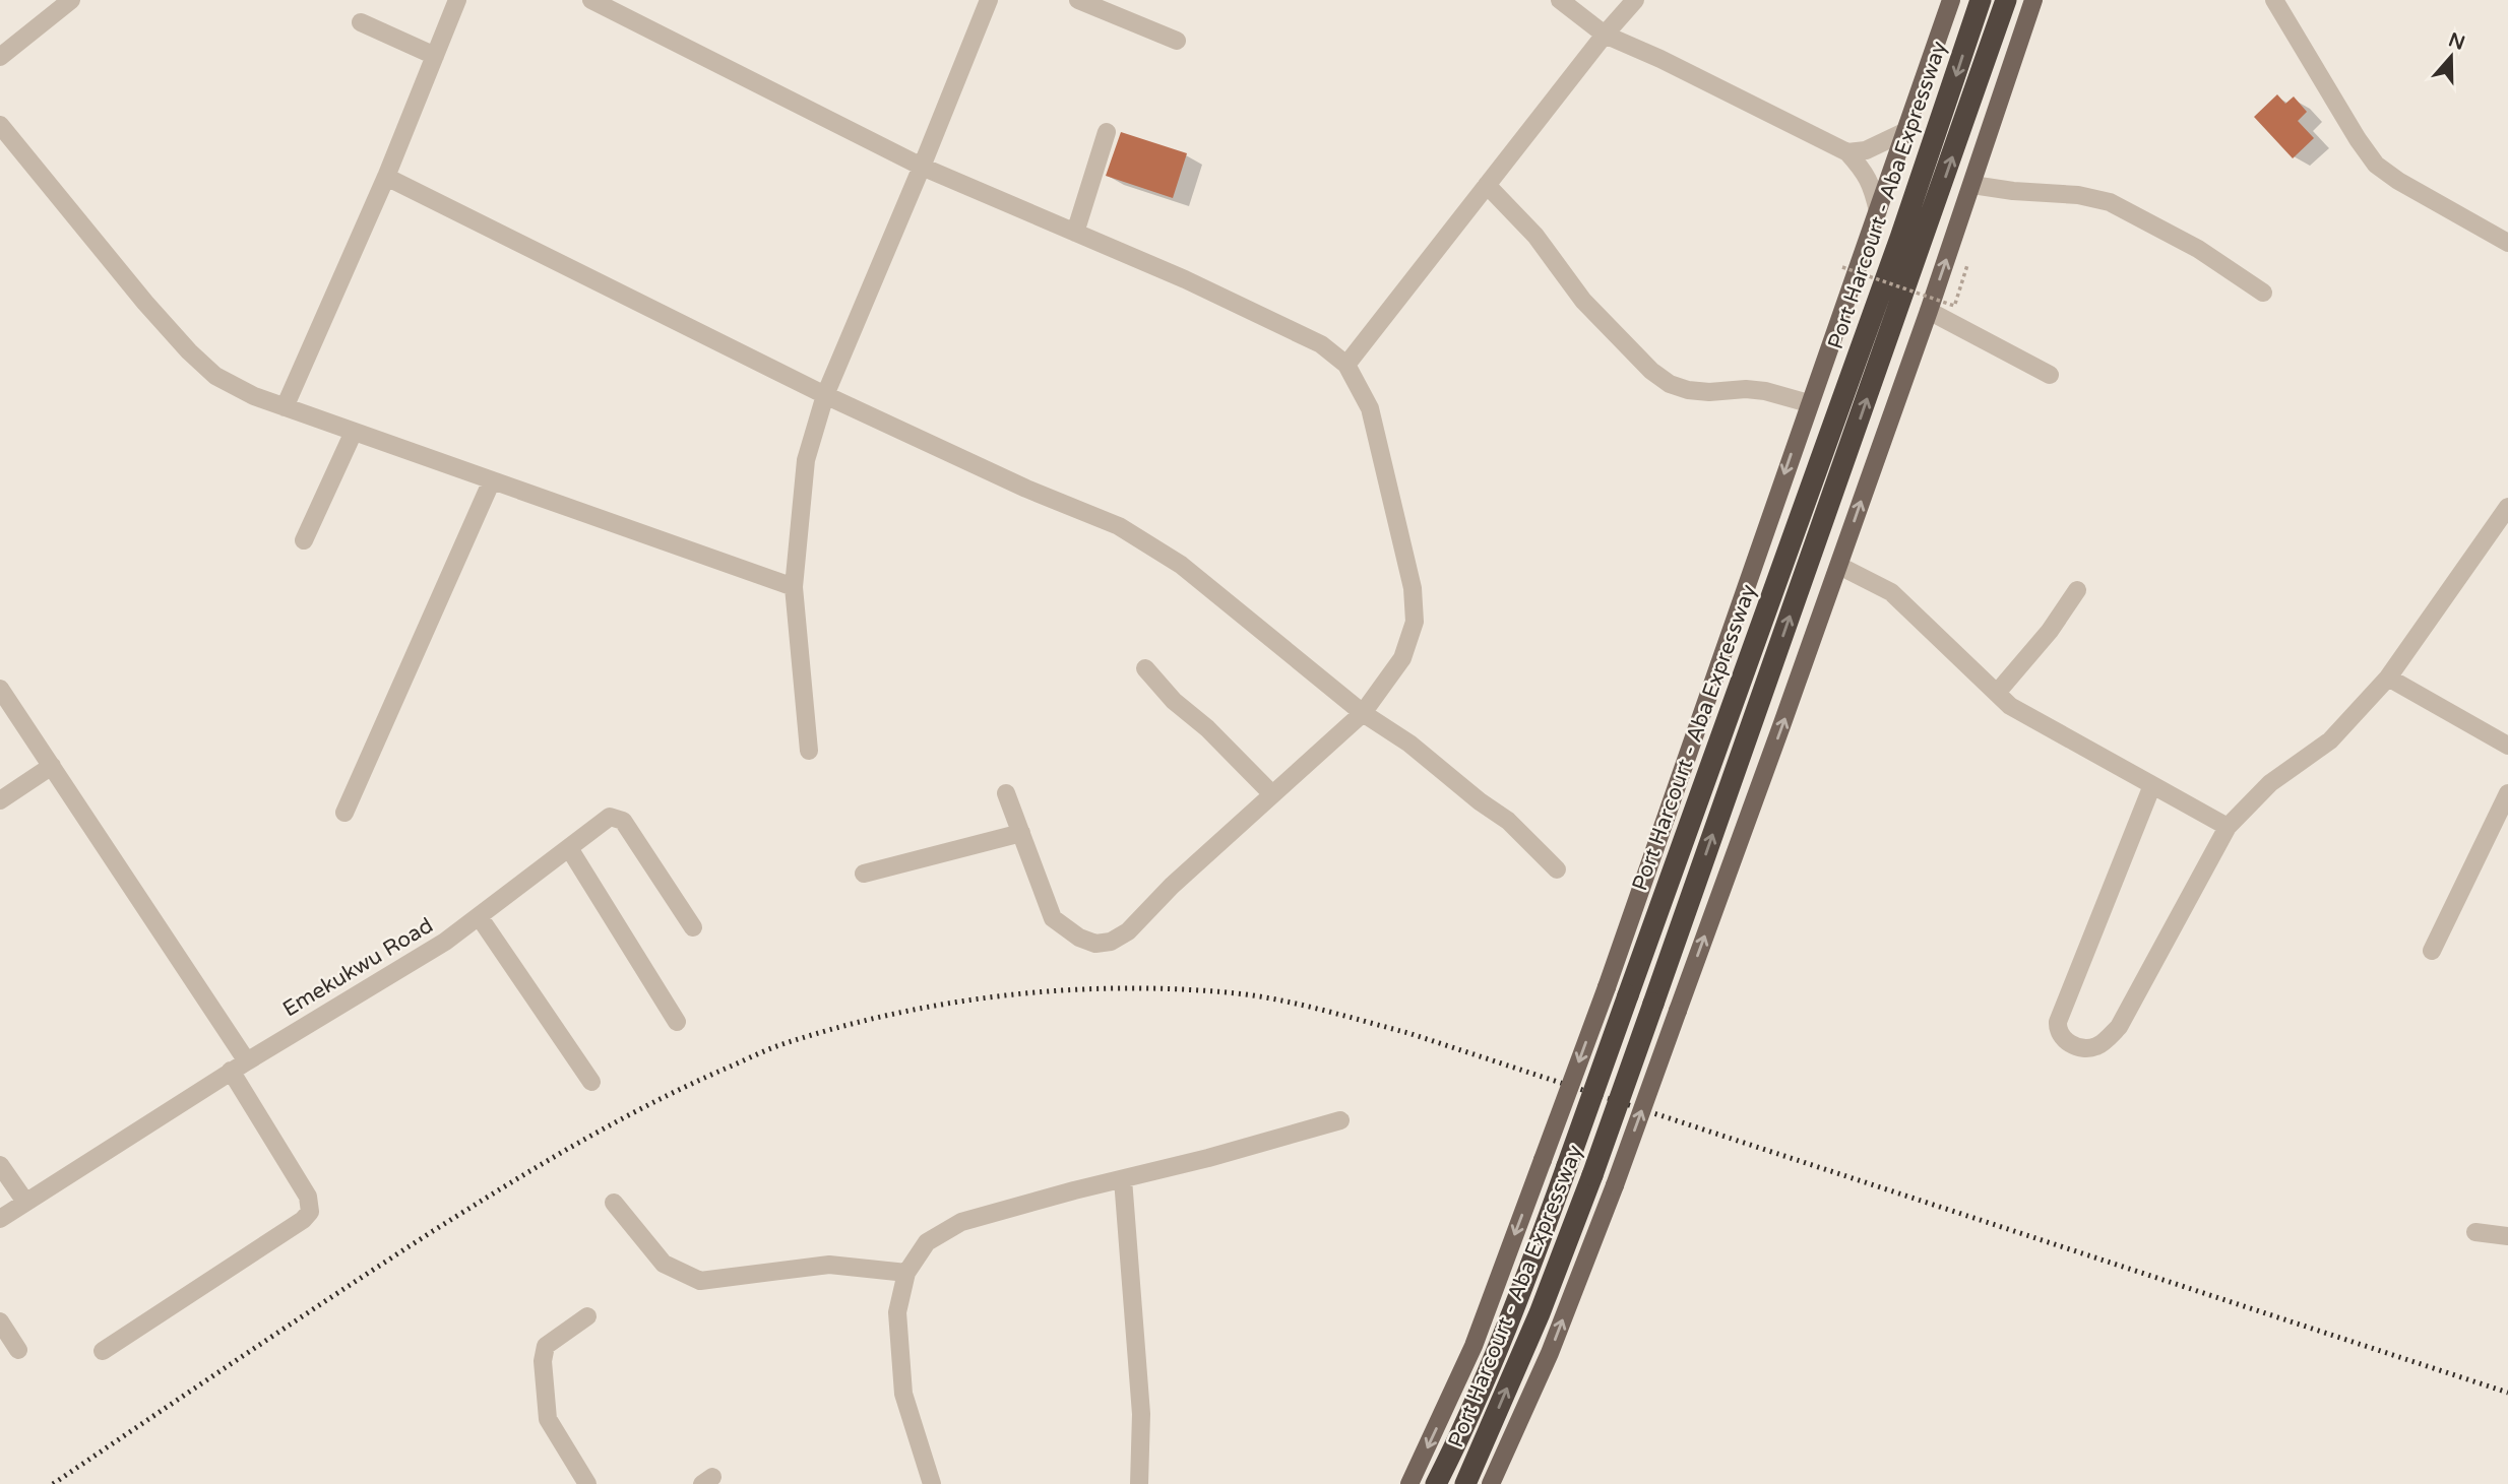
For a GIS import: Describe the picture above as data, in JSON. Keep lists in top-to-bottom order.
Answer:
{
  "streets": {
    "highway": ["Port Harcourt - Aba Expressway"],
    "street": ["Emekukwu Road"]
  },
  "north": "top"
}
